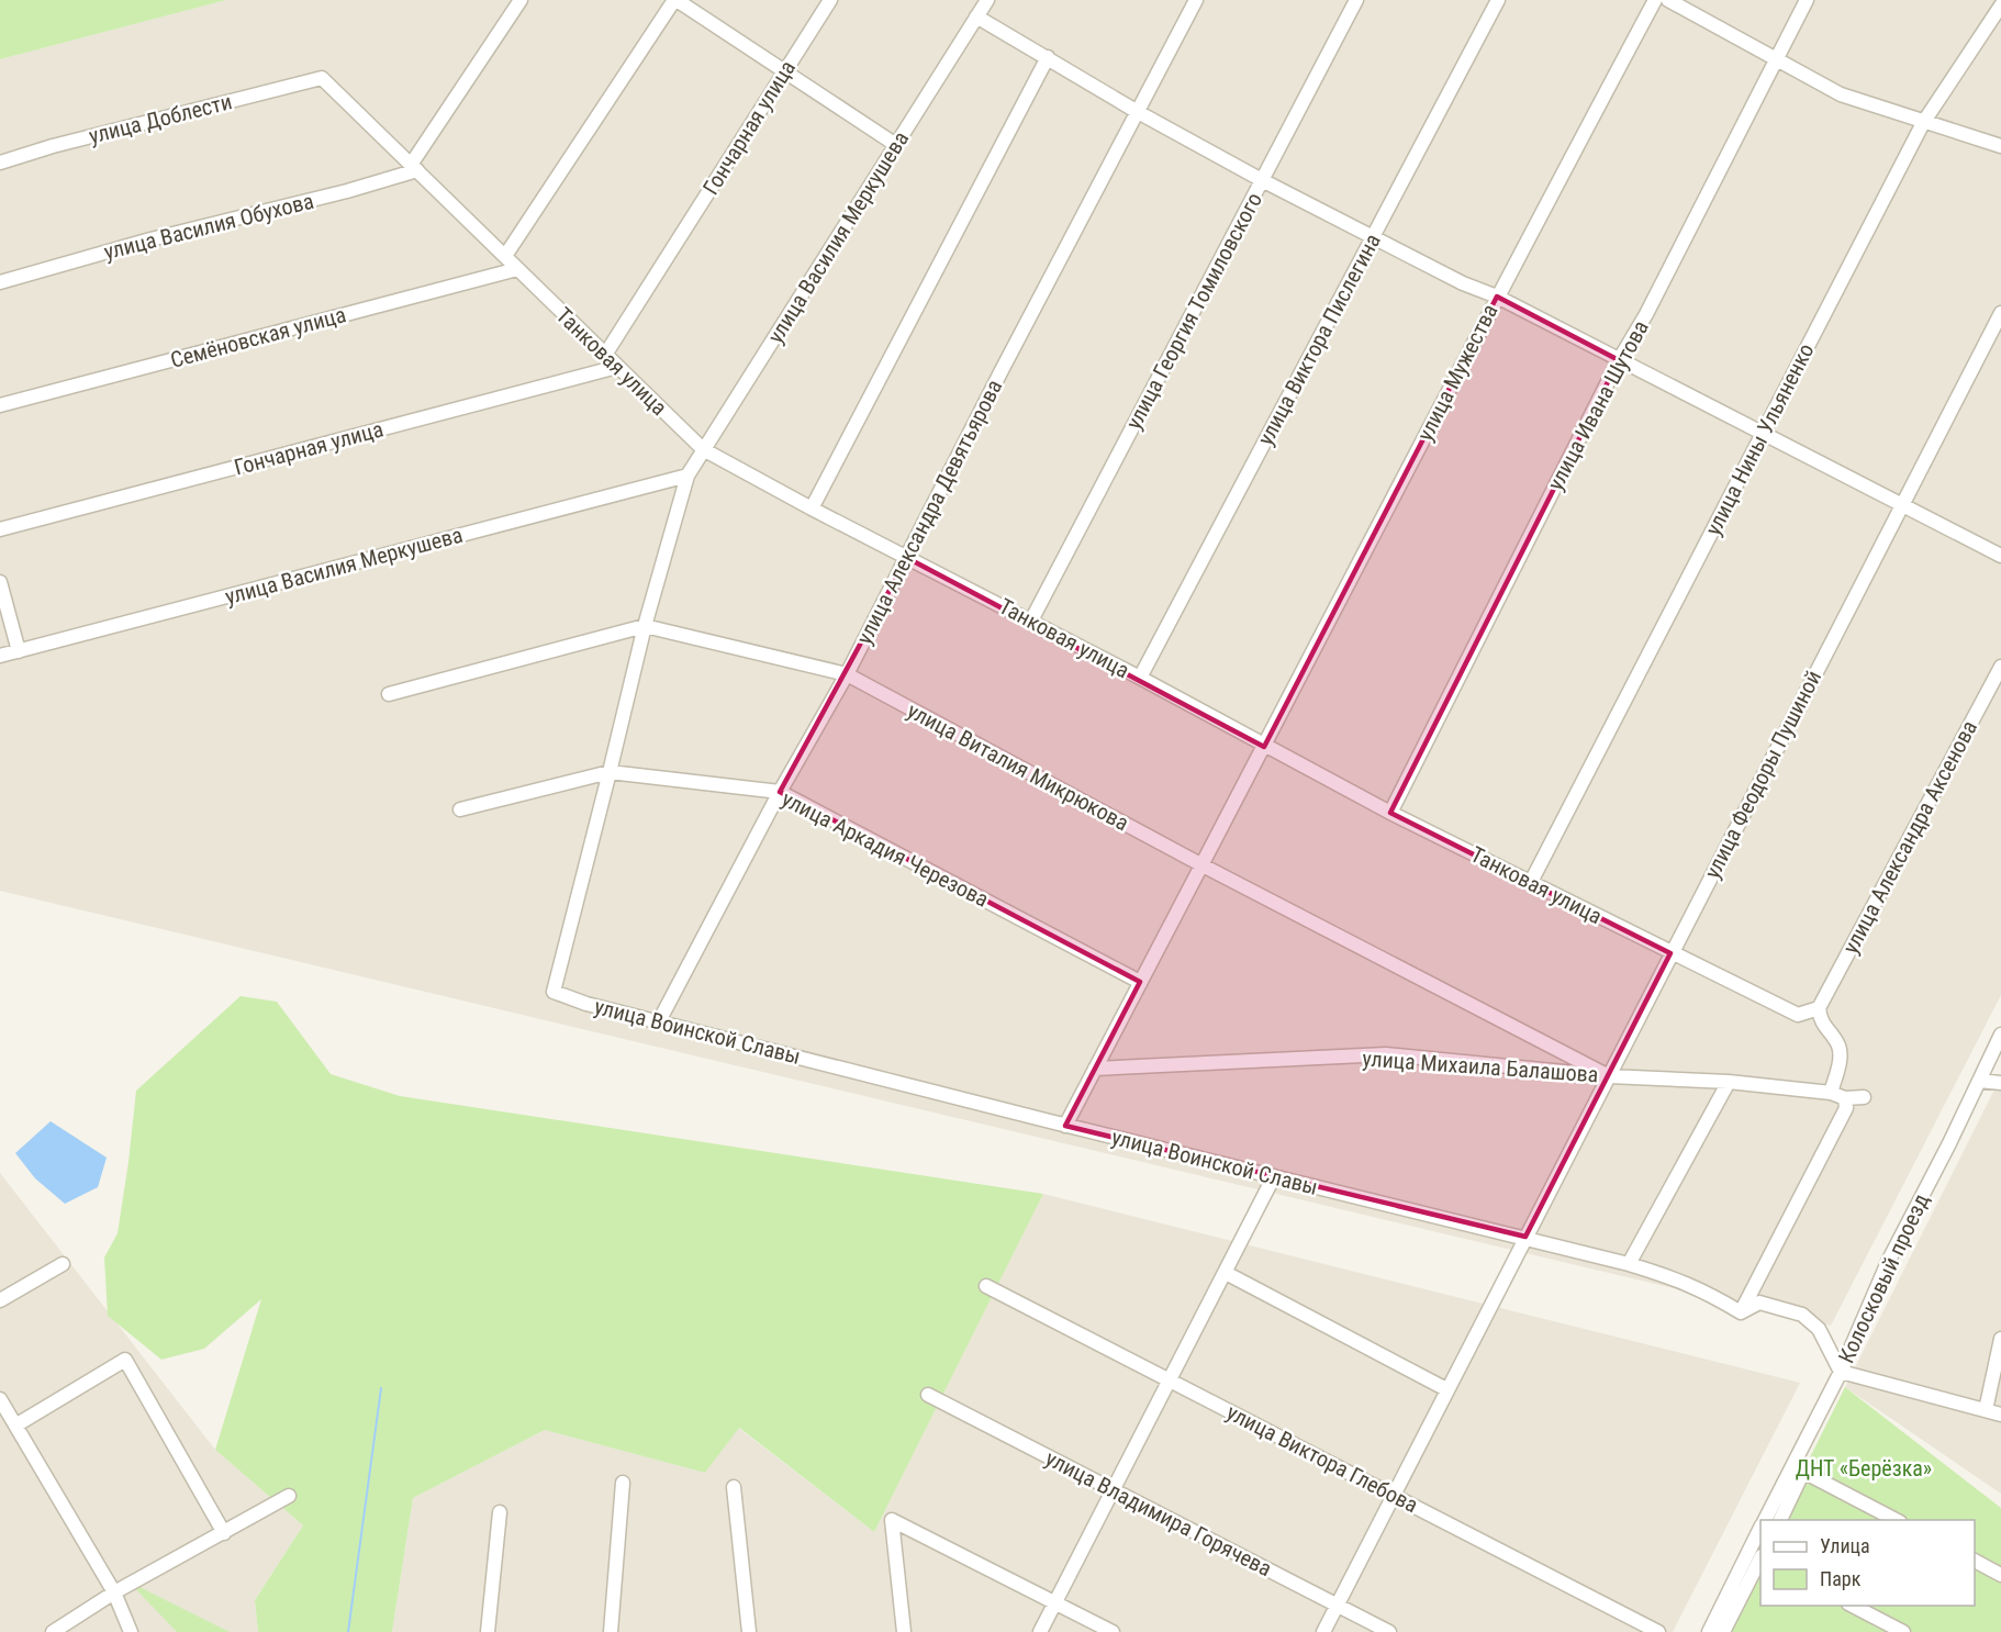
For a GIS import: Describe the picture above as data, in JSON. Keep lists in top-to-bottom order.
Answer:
{
  "streets": {
    "street": [
      "улица Доблести",
      "Гончарная улица",
      "улица Василия Обухова",
      "улица Василия Меркушева",
      "улица Георгия Томиловского",
      "Семёновская улица",
      "улица Виктора Пислегина",
      "Танковая улица",
      "улица Мужества",
      "улица Ивана Шутова",
      "улица Нины Ульяненко",
      "улица Александра Девятьярова",
      "улица Виталия Микрюкова",
      "улица Феодоры Пушиной",
      "улица Александра Аксенова",
      "улица Аркадия Черезова",
      "улица Воинской Славы",
      "улица Михаила Балашова",
      "Колосковый проезд",
      "улица Виктора Глебова",
      "улица Владимира Горячева"
    ]
  },
  "crossings": [
    ["улица Доблести", "Танковая улица"],
    ["Гончарная улица", "Танковая улица"],
    ["улица Василия Обухова", "Танковая улица"],
    ["улица Василия Меркушева", "Танковая улица"],
    ["улица Василия Меркушева", "улица Виталия Микрюкова"],
    ["улица Василия Меркушева", "улица Аркадия Черезова"],
    ["улица Василия Меркушева", "улица Воинской Славы"],
    ["улица Георгия Томиловского", "Танковая улица"],
    ["Семёновская улица", "Танковая улица"],
    ["улица Виктора Пислегина", "Танковая улица"],
    ["Танковая улица", "улица Мужества"],
    ["Танковая улица", "улица Ивана Шутова"],
    ["Танковая улица", "улица Нины Ульяненко"],
    ["Танковая улица", "улица Александра Девятьярова"],
    ["Танковая улица", "улица Феодоры Пушиной"],
    ["Танковая улица", "улица Александра Аксенова"],
    ["улица Мужества", "улица Виталия Микрюкова"],
    ["улица Мужества", "улица Аркадия Черезова"],
    ["улица Мужества", "улица Воинской Славы"],
    ["улица Мужества", "улица Михаила Балашова"],
    ["улица Александра Девятьярова", "улица Виталия Микрюкова"],
    ["улица Александра Девятьярова", "улица Аркадия Черезова"],
    ["улица Александра Девятьярова", "улица Воинской Славы"],
    ["улица Виталия Микрюкова", "улица Феодоры Пушиной"],
    ["улица Виталия Микрюкова", "улица Михаила Балашова"],
    ["улица Феодоры Пушиной", "улица Воинской Славы"],
    ["улица Феодоры Пушиной", "улица Михаила Балашова"],
    ["улица Феодоры Пушиной", "улица Виктора Глебова"],
    ["улица Феодоры Пушиной", "улица Владимира Горячева"]
  ],
  "parks": ["ДНТ «Берёзка»"],
  "legend": ["Улица", "Парк"]
}
